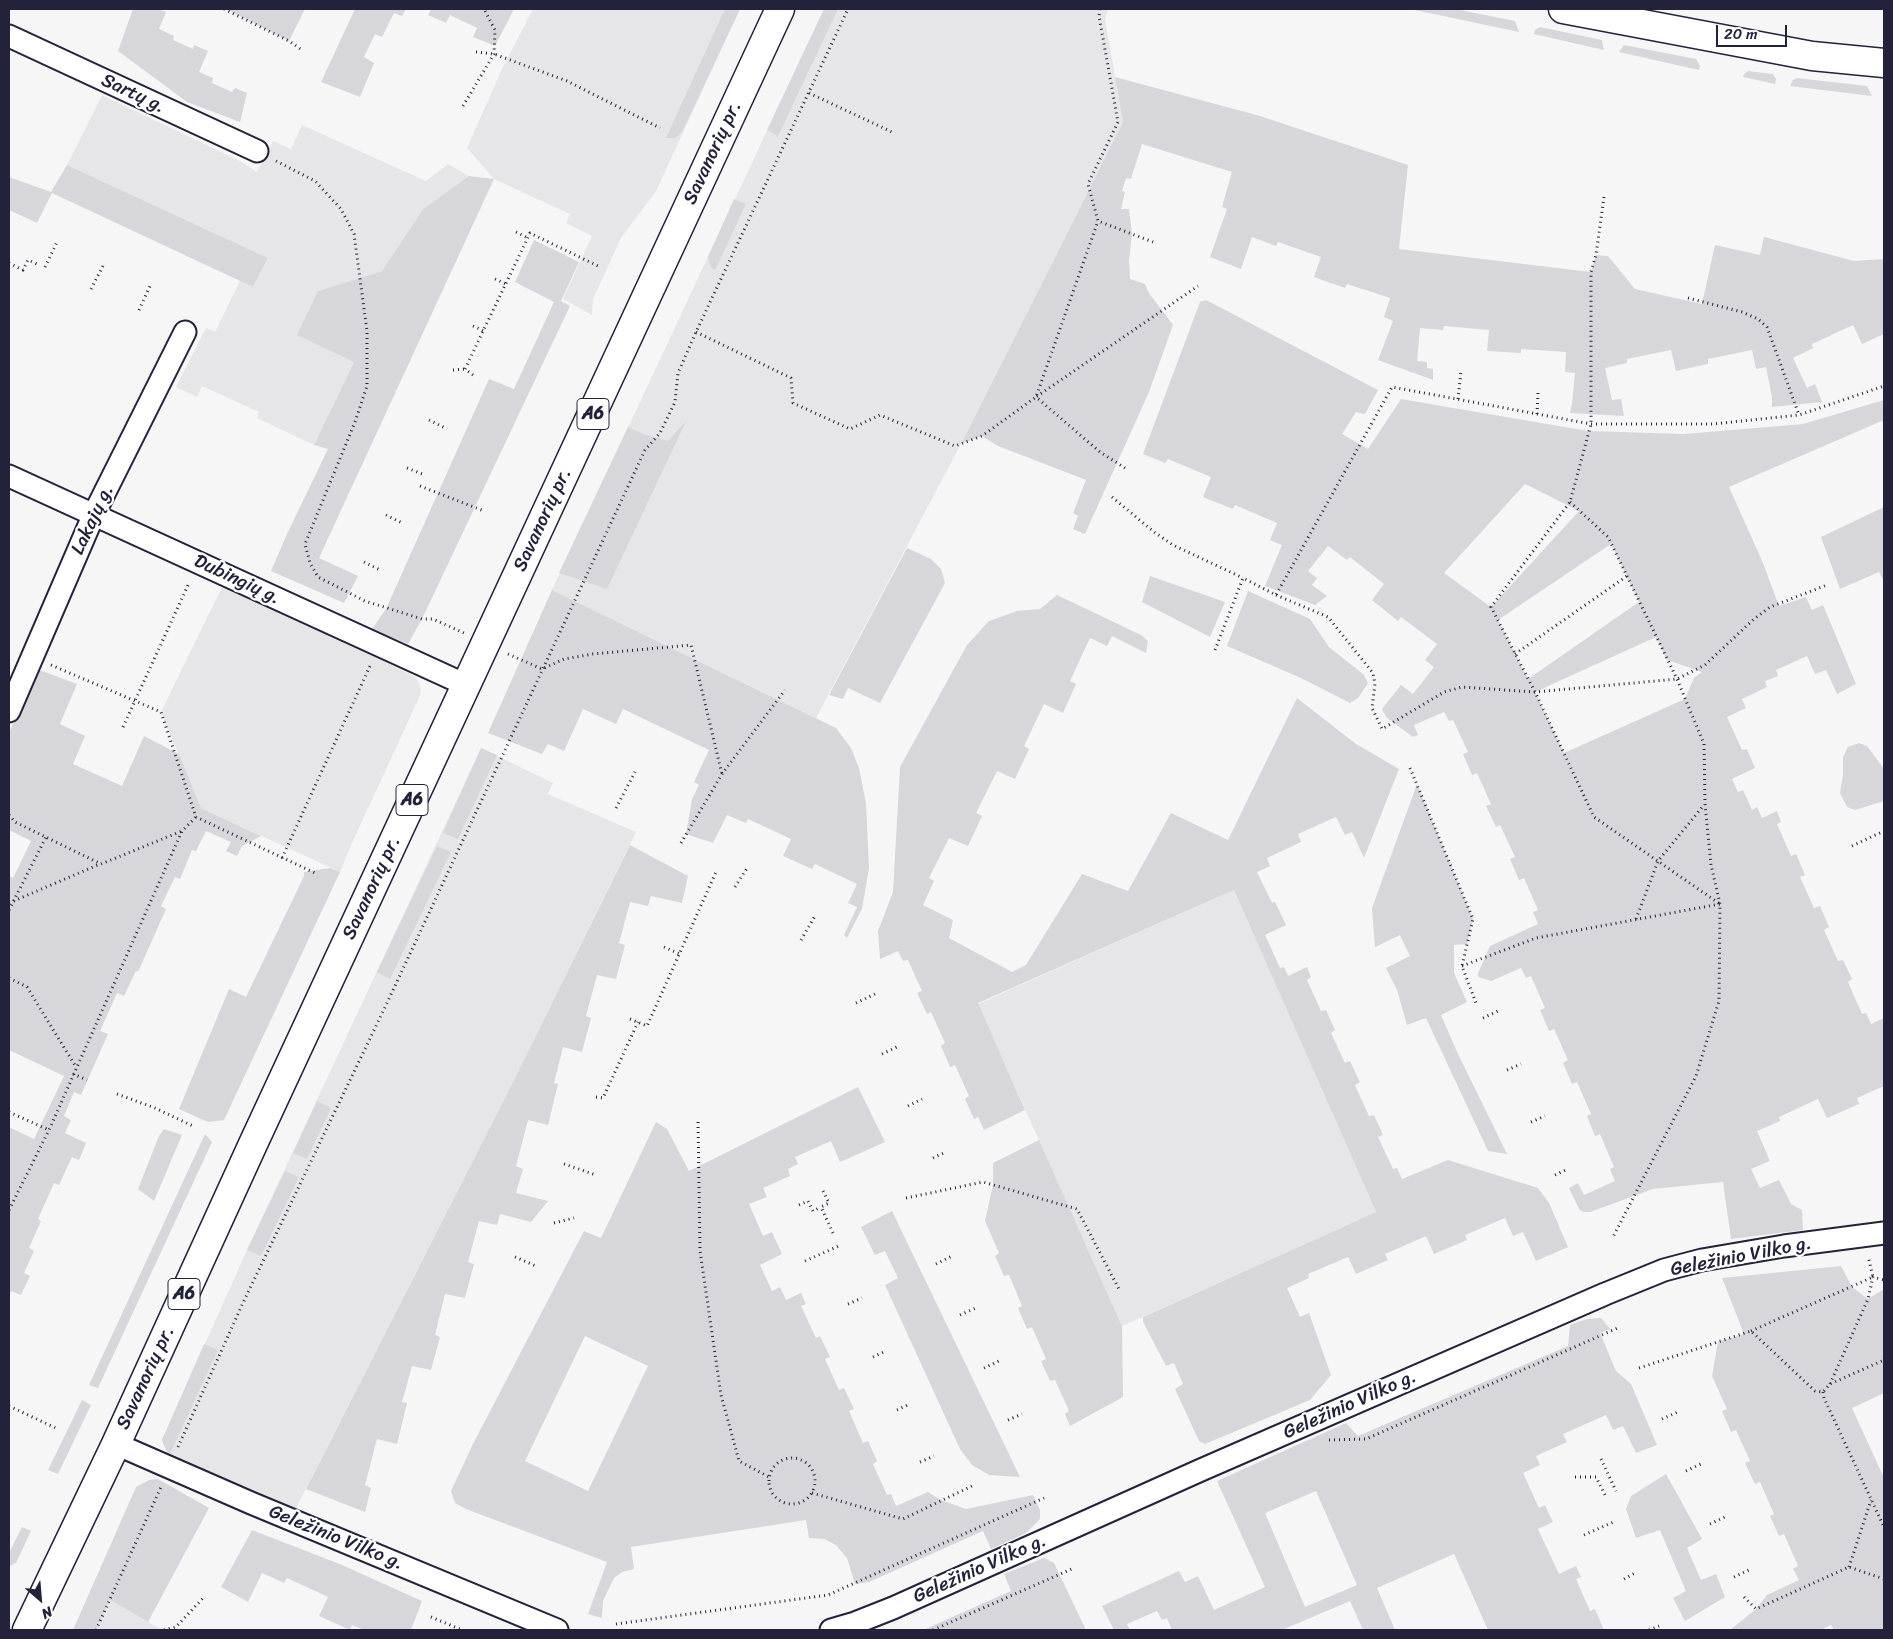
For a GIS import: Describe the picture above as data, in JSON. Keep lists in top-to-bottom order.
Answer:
{
  "streets": {
    "main road": ["Savanorių pr.", "A6"],
    "street": [
      "Sartų g.",
      "Lakajų g.",
      "Dubingių g.",
      "Geležinio Vilko g."
    ]
  },
  "crossings": [
    ["Savanorių pr.", "Dubingių g."],
    ["Savanorių pr.", "Geležinio Vilko g."],
    ["Lakajų g.", "Dubingių g."]
  ],
  "scale_bar": "20 m",
  "north": "bottom right"
}
